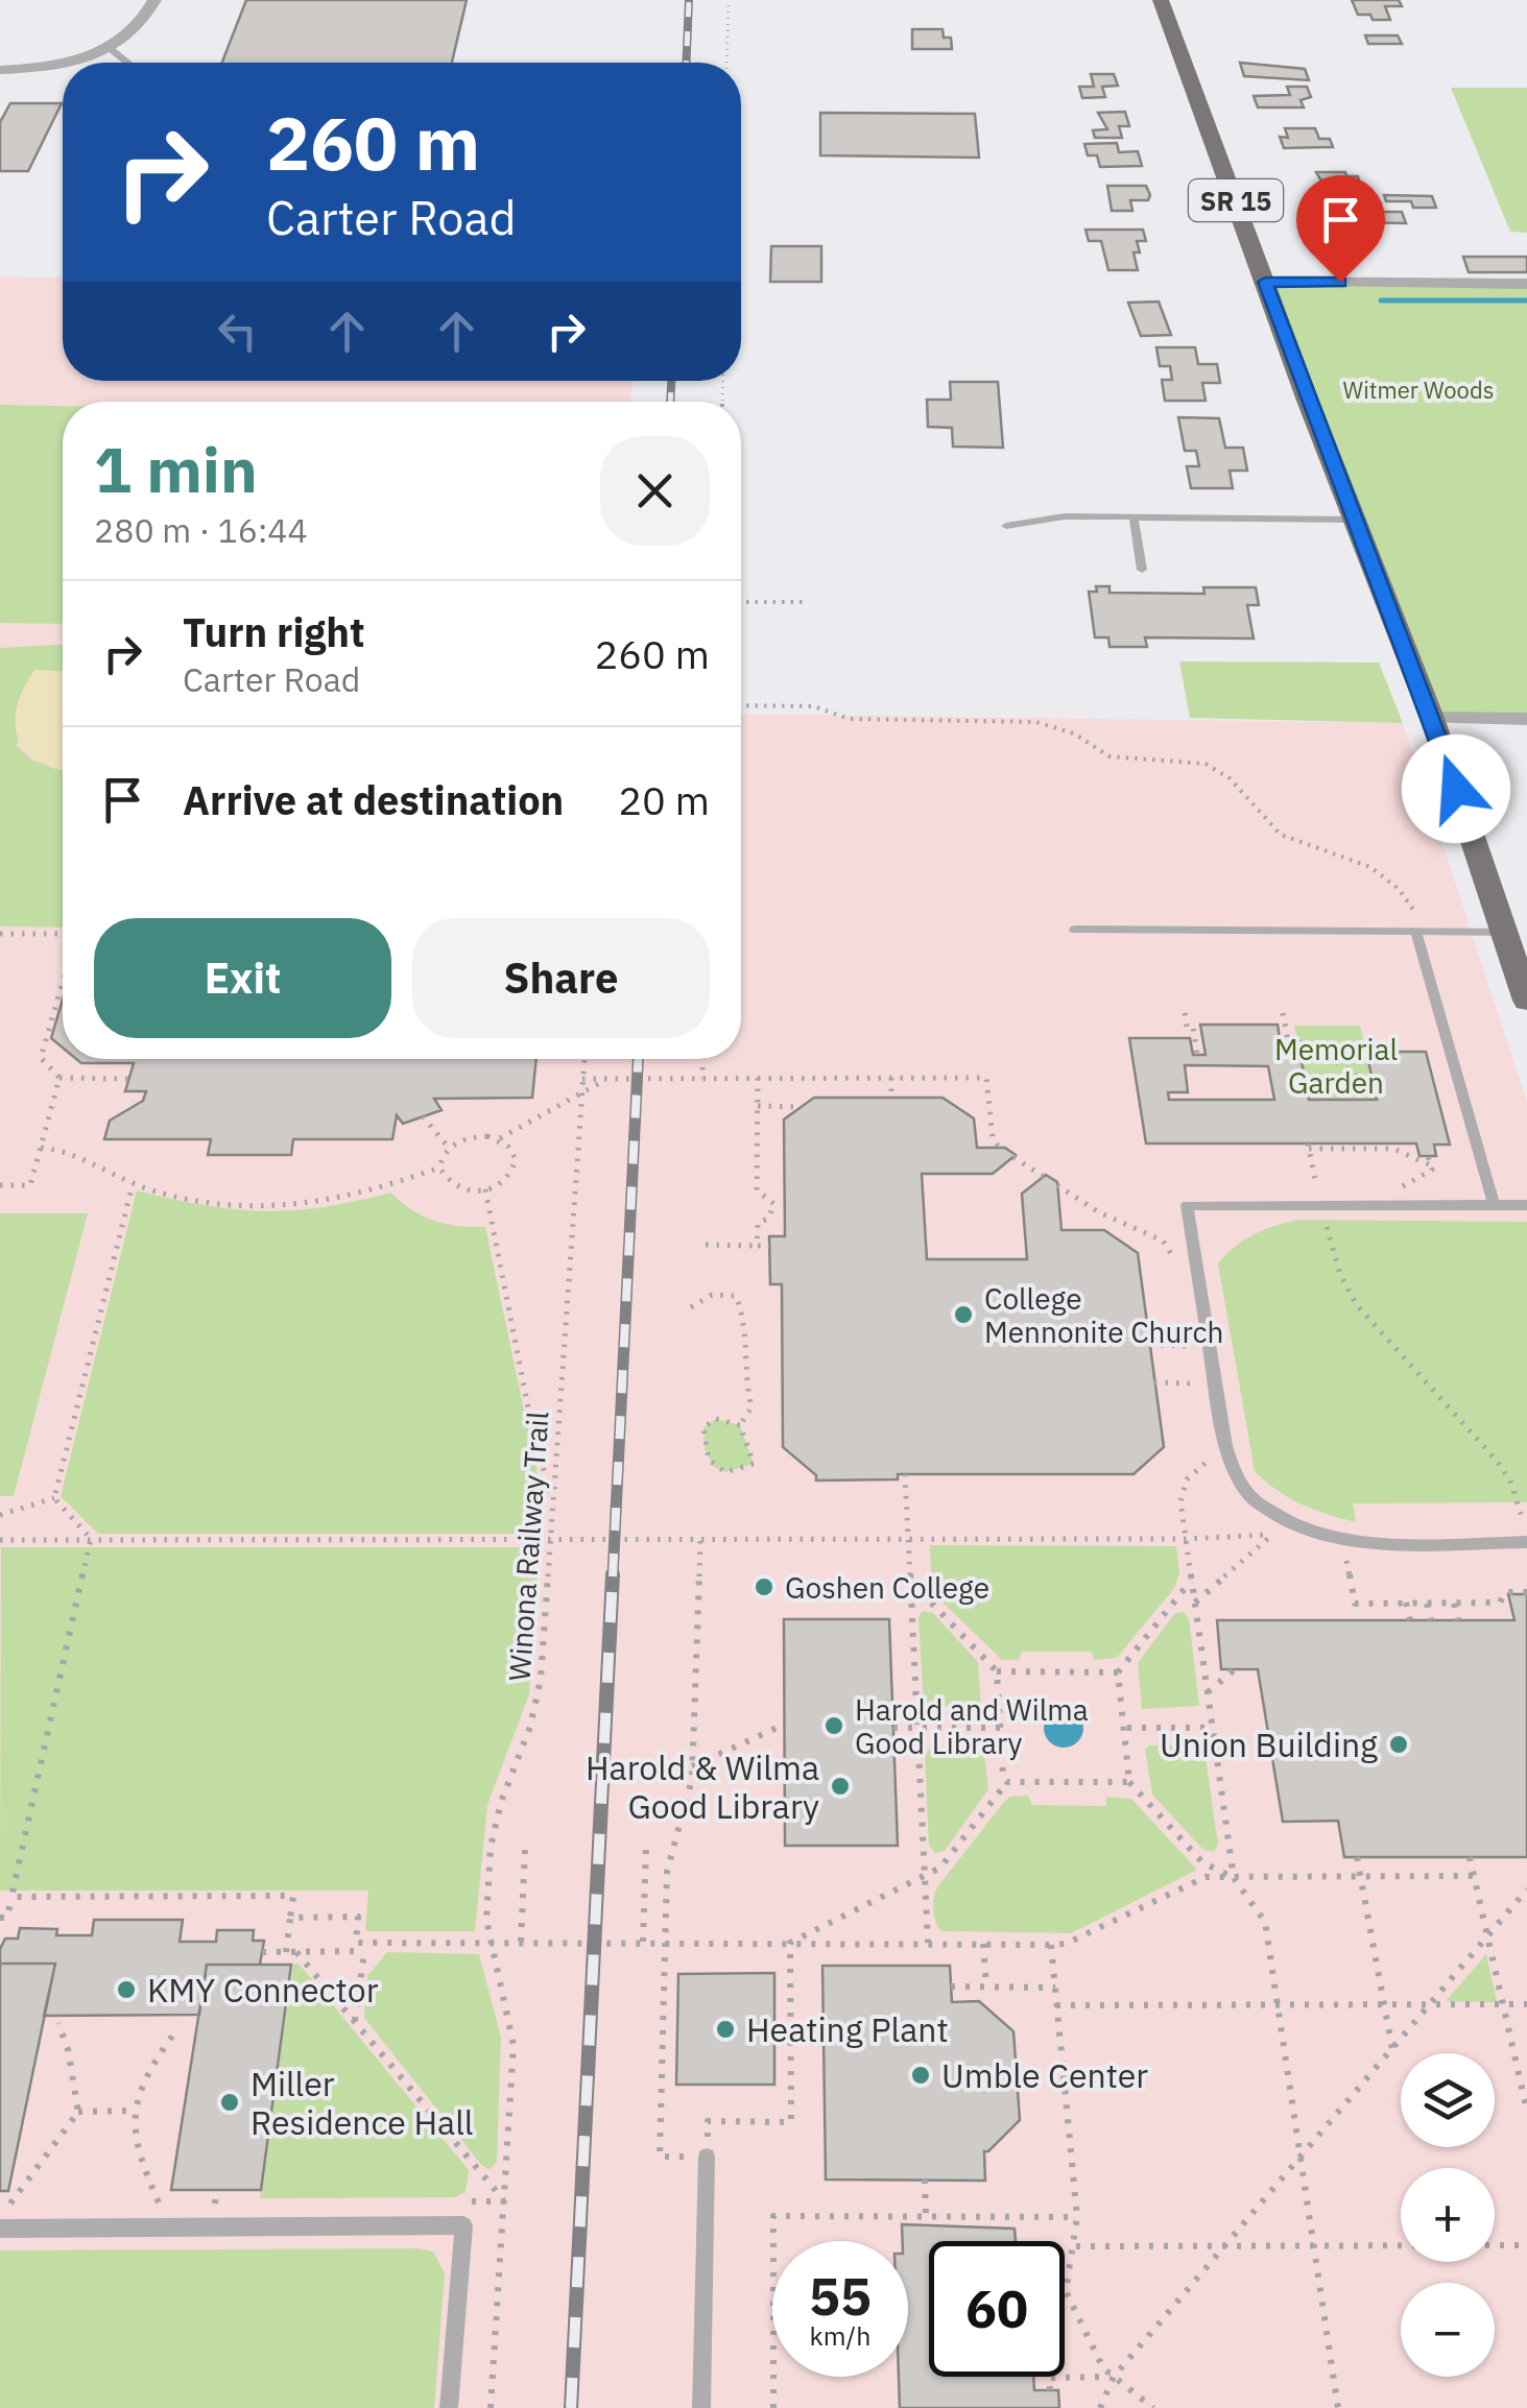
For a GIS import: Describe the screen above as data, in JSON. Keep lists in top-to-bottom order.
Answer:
{
  "streets": {
    "main road": ["SR 15"],
    "path": ["Winona Railway Trail"]
  },
  "parks": ["Witmer Woods", "Memorial Garden"],
  "places": [
    "College Mennonite Church",
    "Goshen College",
    "Harold and Wilma Good Library",
    "Union Building",
    "Harold & Wilma Good Library",
    "KMY Connector",
    "Heating Plant",
    "Umble Center",
    "Miller Residence Hall"
  ],
  "page": {
    "turn": ["260 m", "Carter Road"],
    "heading": ["1 min", "280 m · 16:44"],
    "list": [
      {
        "name": "Turn right",
        "note": "Carter Road",
        "value": "260 m"
      },
      {
        "name": "Arrive at destination",
        "value": "20 m"
      }
    ],
    "buttons": ["Exit", "Share"],
    "map_buttons": ["+", "−"],
    "speed": "55 km/h",
    "limit": "60"
  }
}
